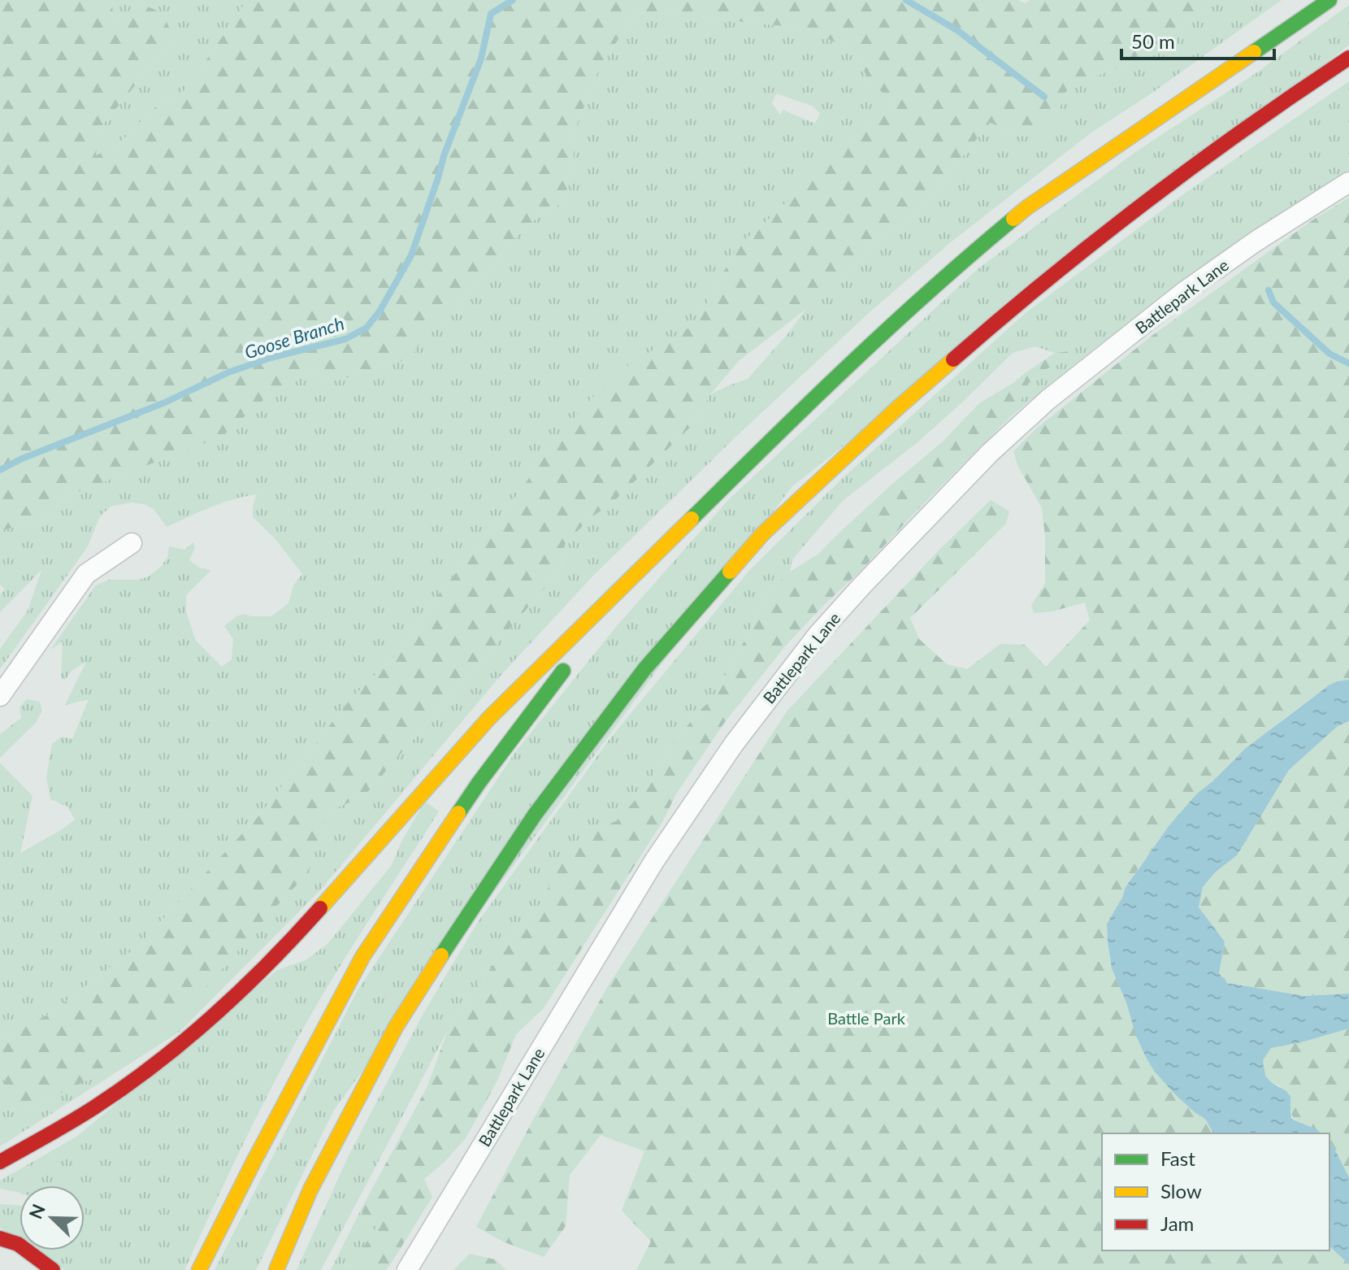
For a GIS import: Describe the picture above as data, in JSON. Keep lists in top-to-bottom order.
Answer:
{
  "streets": {
    "street": ["Battlepark Lane"]
  },
  "water": ["Goose Branch"],
  "parks": ["Battle Park"],
  "legend": ["Fast", "Slow", "Jam"],
  "scale_bar": "50 m",
  "north": "top left"
}
